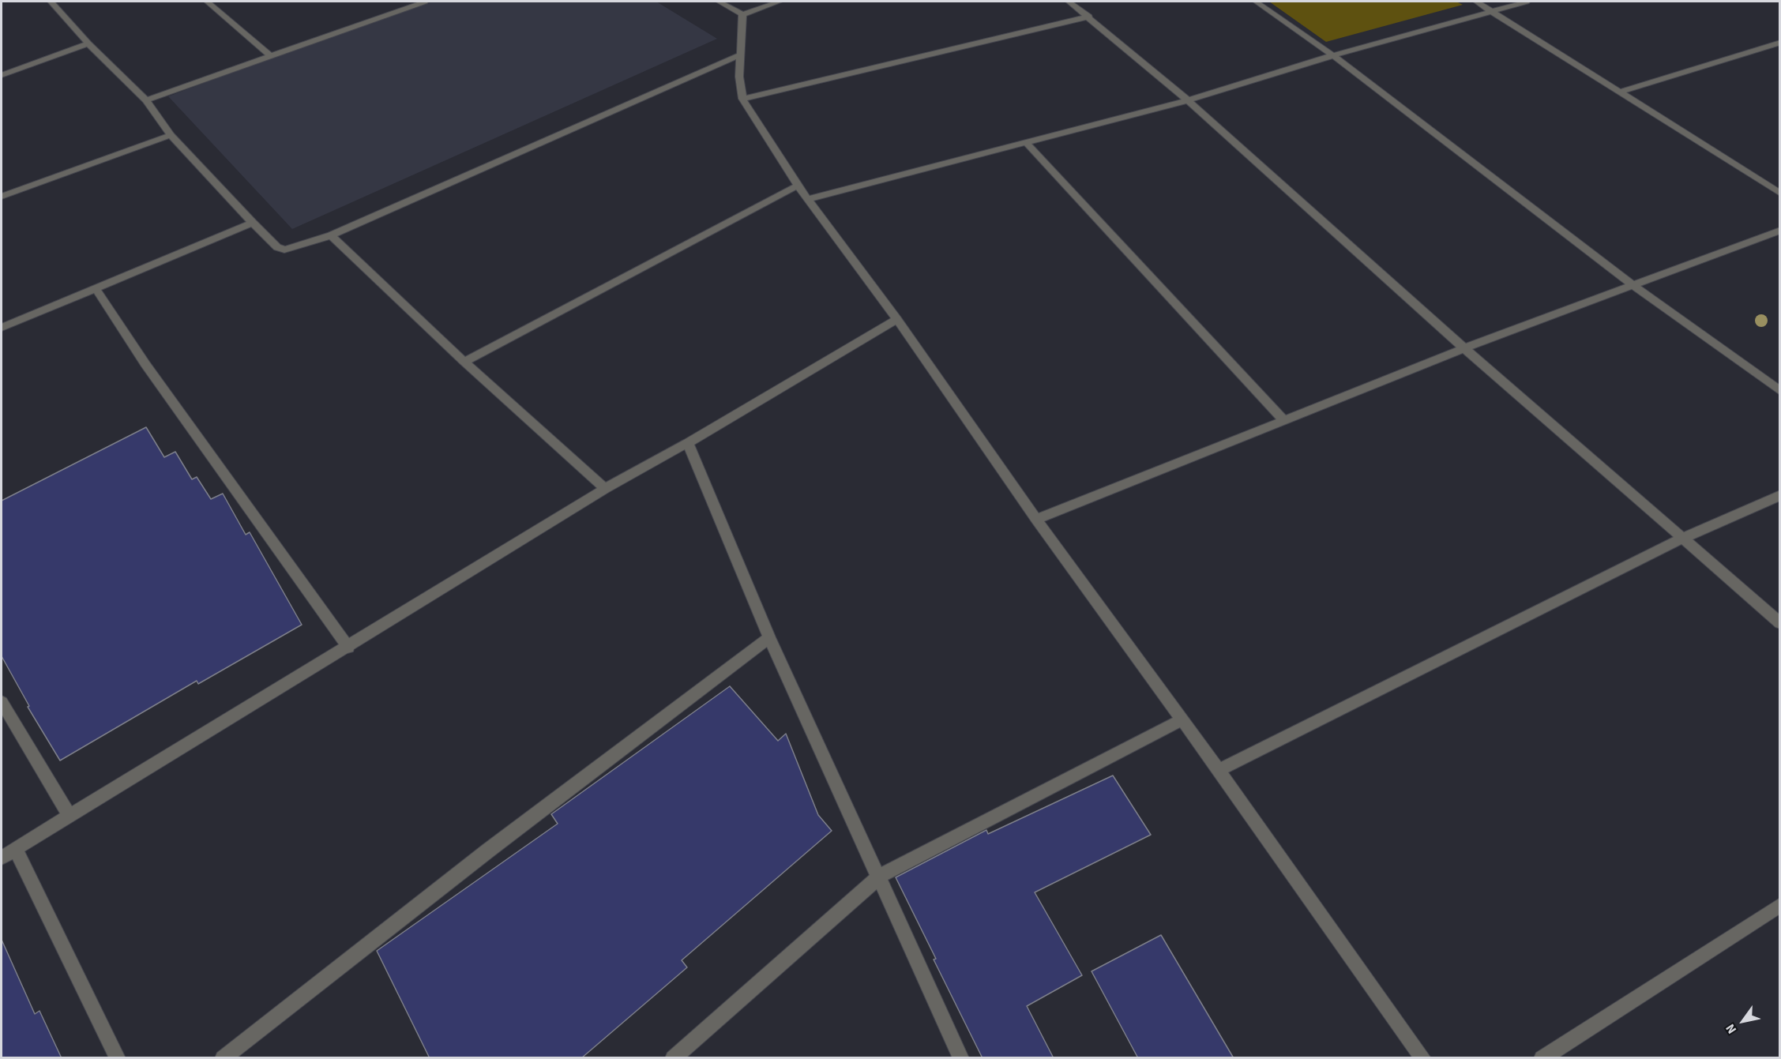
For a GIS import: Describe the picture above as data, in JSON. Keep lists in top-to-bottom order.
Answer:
{
  "north": "bottom left"
}
